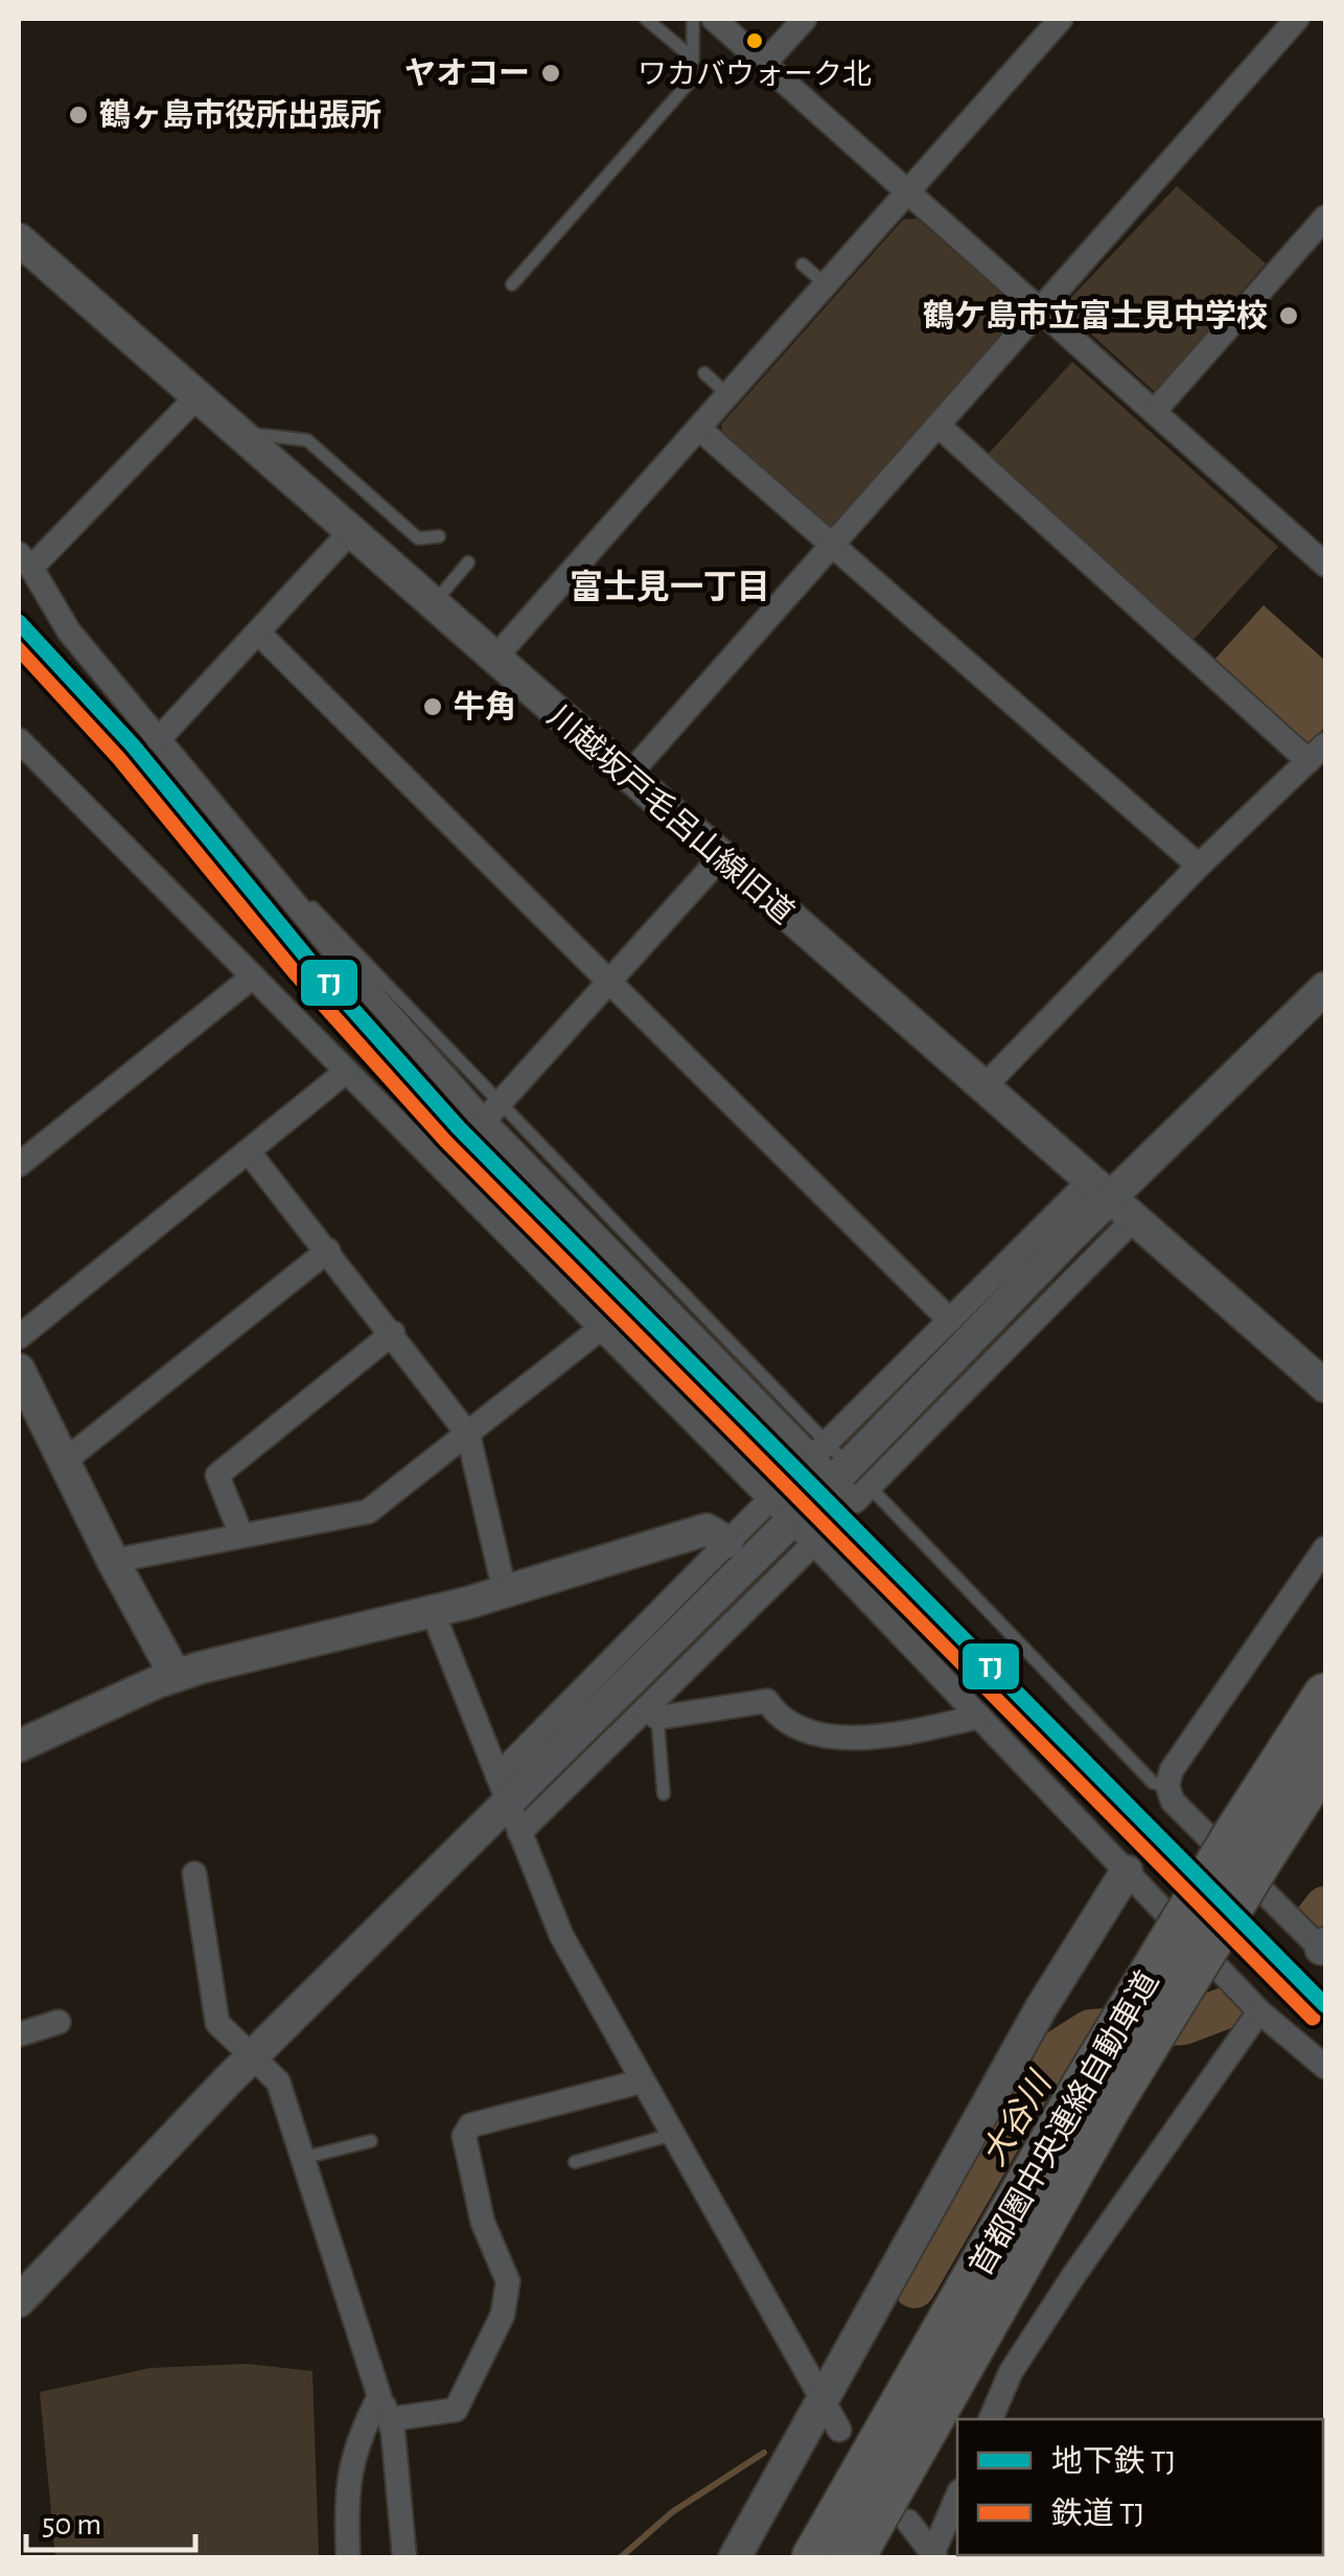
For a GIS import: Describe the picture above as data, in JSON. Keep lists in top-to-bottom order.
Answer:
{
  "streets": {
    "highway": ["首都圏中央連絡自動車道"],
    "street": ["川越坂戸毛呂山線旧道"]
  },
  "districts": ["富士見一丁目"],
  "water": ["大谷川"],
  "places": [
    "ワカバウォーク北",
    "ヤオコー",
    "鶴ヶ島市役所出張所",
    "鶴ケ島市立富士見中学校",
    "牛角"
  ],
  "lines": ["metro line TJ", "rail line TJ"],
  "legend": ["地下鉄 TJ", "鉄道 TJ"],
  "scale_bar": "50 m"
}
